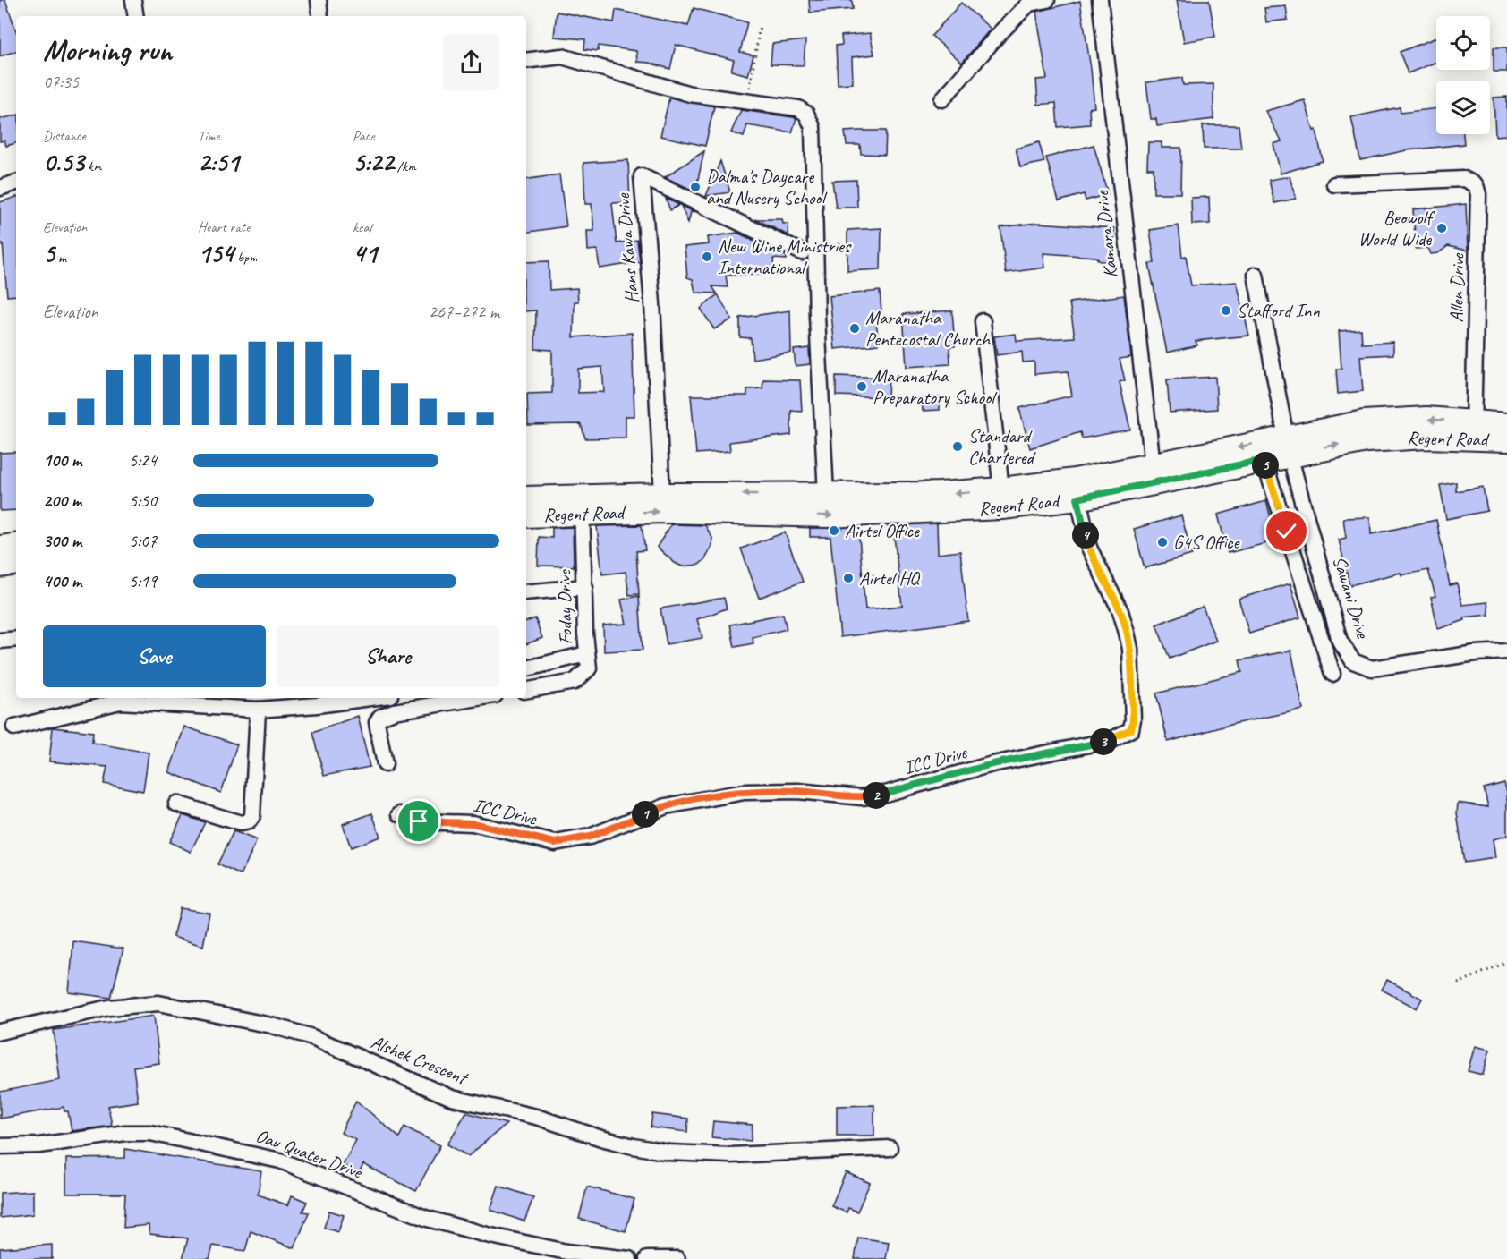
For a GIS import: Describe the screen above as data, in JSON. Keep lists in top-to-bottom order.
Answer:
{
  "streets": {
    "main road": ["Regent Road"],
    "street": [
      "Kamara Drive",
      "Hans Kawa Drive",
      "Allen Drive",
      "Sawani Drive",
      "Foday Drive",
      "ICC Drive",
      "Alshek Crescent",
      "Oau Quater Drive"
    ]
  },
  "crossings": [
    ["Kamara Drive", "Regent Road"],
    ["Hans Kawa Drive", "Regent Road"],
    ["Allen Drive", "Regent Road"],
    ["Regent Road", "Sawani Drive"],
    ["Regent Road", "Foday Drive"],
    ["Regent Road", "ICC Drive"]
  ],
  "places": [
    "Dalma's Daycare and Nusery School",
    "Beowolf World Wide",
    "New Wine Ministries International",
    "Stafford Inn",
    "Maranatha Pentecostal Church",
    "Maranatha Preparatory School",
    "Standard Chartered",
    "Airtel Office",
    "G4S Office",
    "Airtel HQ"
  ],
  "page": {
    "heading": ["Morning run", "07:35"],
    "stats": [
      ["Distance", "0.53 km"],
      ["Time", "2:51"],
      ["Pace", "5:22 /km"],
      ["Elevation", "5 m"],
      ["Heart rate", "154 bpm"],
      ["kcal", "41"]
    ],
    "chart": ["Elevation", "267–272 m"],
    "list": [
      {
        "name": "100 m",
        "note": "5:24"
      },
      {
        "name": "200 m",
        "note": "5:50"
      },
      {
        "name": "300 m",
        "note": "5:07"
      },
      {
        "name": "400 m",
        "note": "5:19"
      }
    ],
    "pins": [
      "5",
      "4",
      "3",
      "2",
      "1"
    ],
    "buttons": ["Save", "Share"]
  }
}
